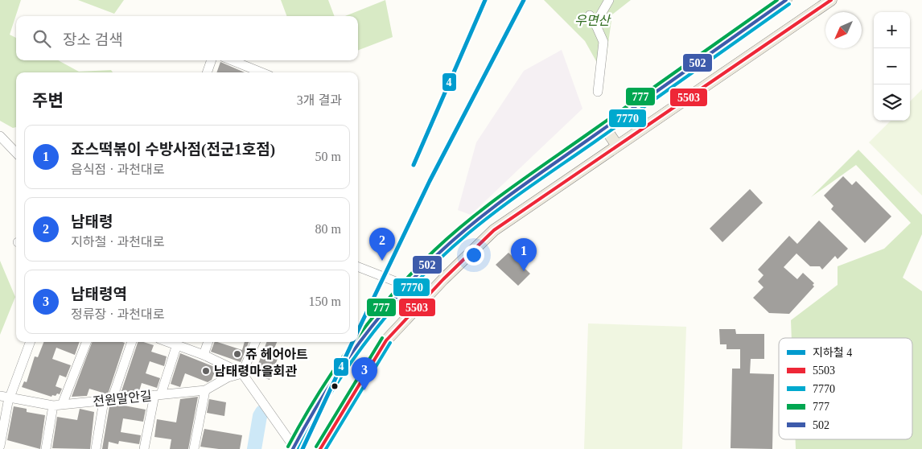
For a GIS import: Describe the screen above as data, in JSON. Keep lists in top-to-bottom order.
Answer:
{
  "streets": {
    "street": ["전원말안길"]
  },
  "parks": ["우면산"],
  "places": ["쥬 헤어아트", "남태령마을회관"],
  "lines": [
    "metro line 4",
    "transit line 5503",
    "transit line 777",
    "transit line 502",
    "transit line 7770"
  ],
  "legend": [
    "지하철 4",
    "5503",
    "7770",
    "777",
    "502"
  ],
  "north": "bottom left",
  "page": {
    "map_buttons": ["+", "−"],
    "search": "장소 검색",
    "heading": ["주변", "3개 결과"],
    "list": [
      {
        "mark": "1",
        "name": "죠스떡볶이 수방사점(전군1호점)",
        "note": "음식점 · 과천대로",
        "value": "50 m"
      },
      {
        "mark": "2",
        "name": "남태령",
        "note": "지하철 · 과천대로",
        "value": "80 m"
      },
      {
        "mark": "3",
        "name": "남태령역",
        "note": "정류장 · 과천대로",
        "value": "150 m"
      }
    ],
    "pins": ["2", "1", "3"]
  }
}
